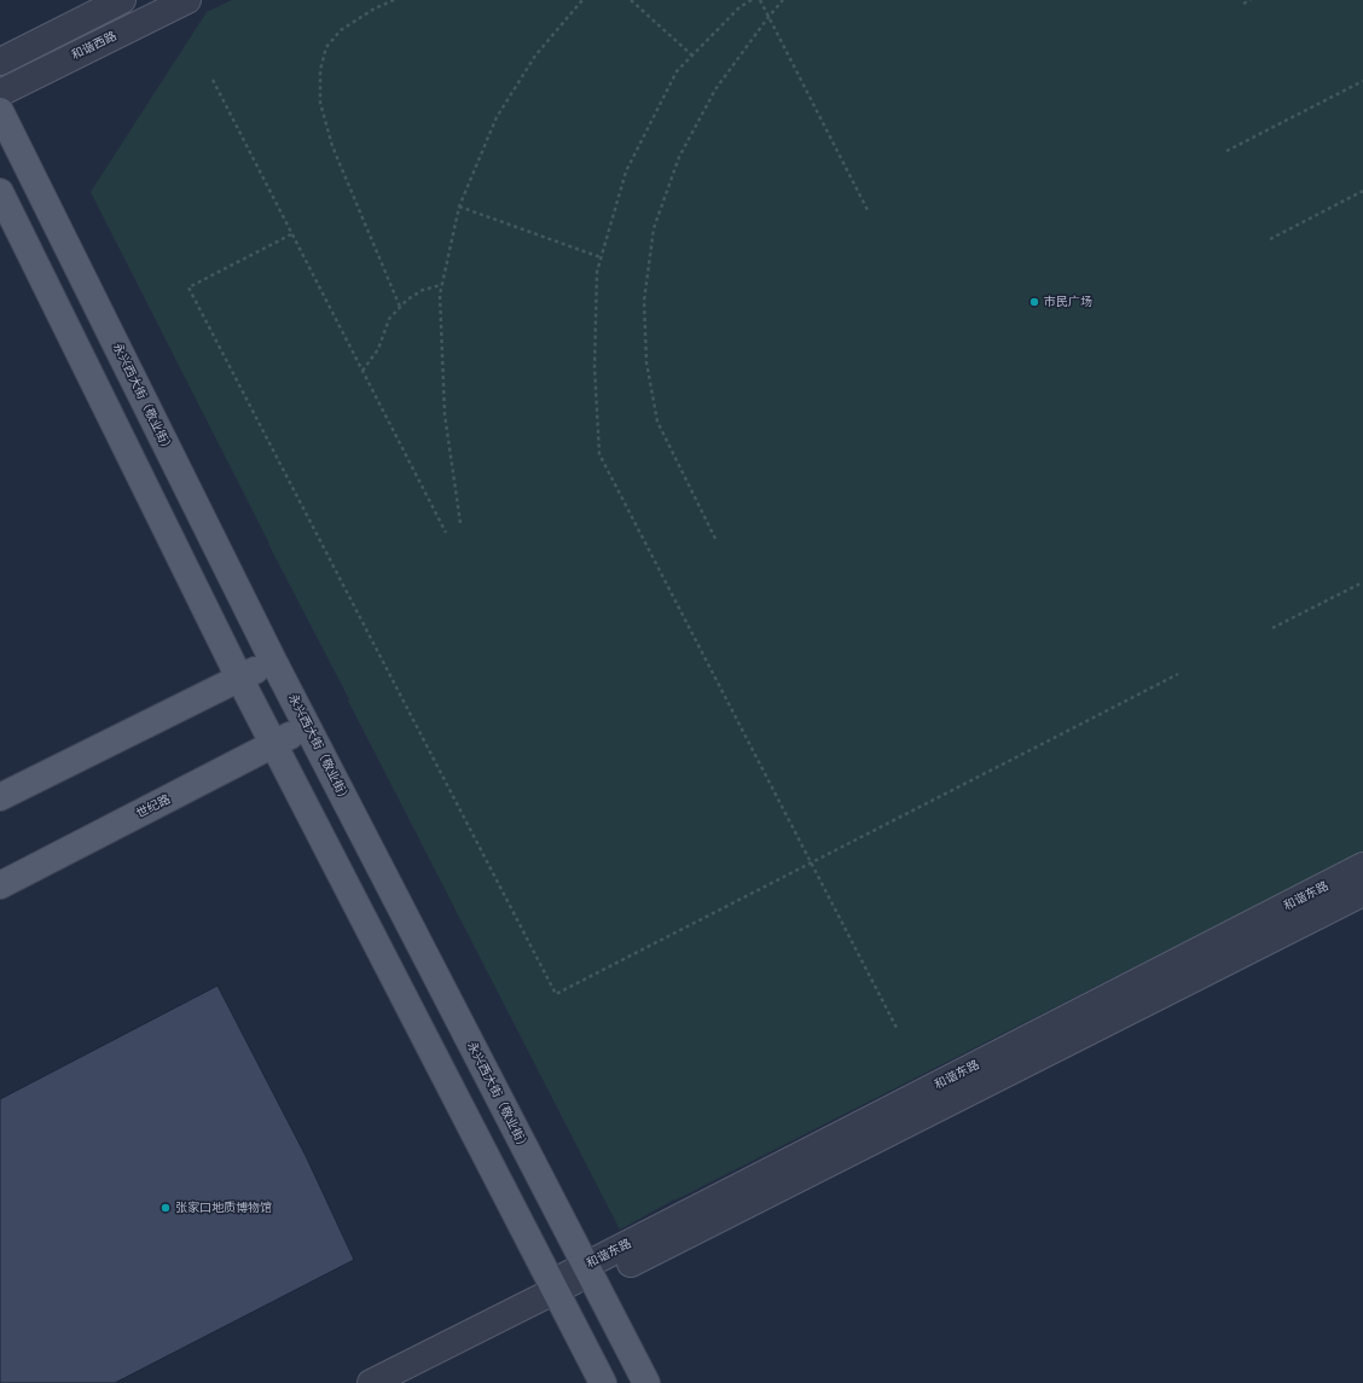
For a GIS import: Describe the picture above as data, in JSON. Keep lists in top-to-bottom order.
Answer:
{
  "streets": {
    "main road": ["永兴西大街（敬业街）", "世纪路"],
    "street": ["和谐西路", "和谐东路"]
  },
  "crossings": [
    ["永兴西大街（敬业街）", "世纪路"],
    ["永兴西大街（敬业街）", "和谐东路"]
  ],
  "places": ["市民广场", "张家口地质博物馆"]
}
